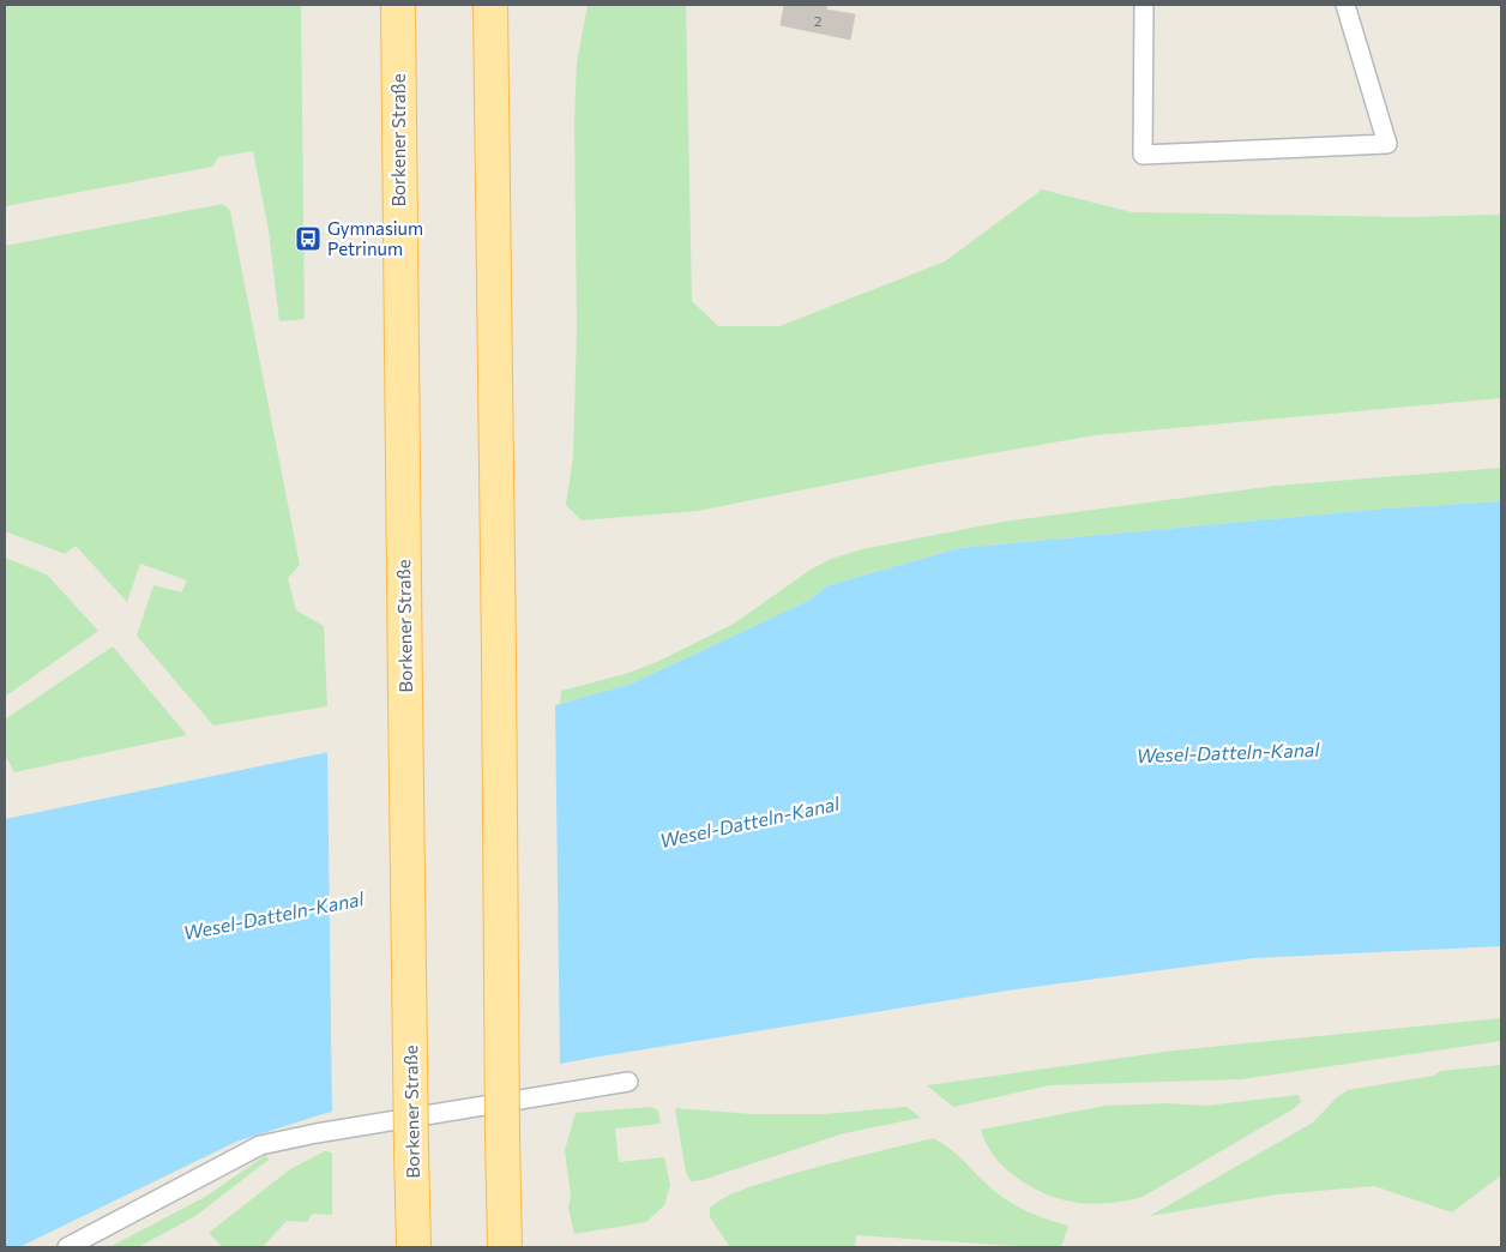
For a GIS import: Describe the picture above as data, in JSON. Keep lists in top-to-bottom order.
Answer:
{
  "streets": {
    "main road": ["Borkener Straße"]
  },
  "water": ["Wesel-Datteln-Kanal"],
  "places": {
    "bus stop": ["Gymnasium Petrinum"]
  },
  "house_numbers": ["2"]
}
